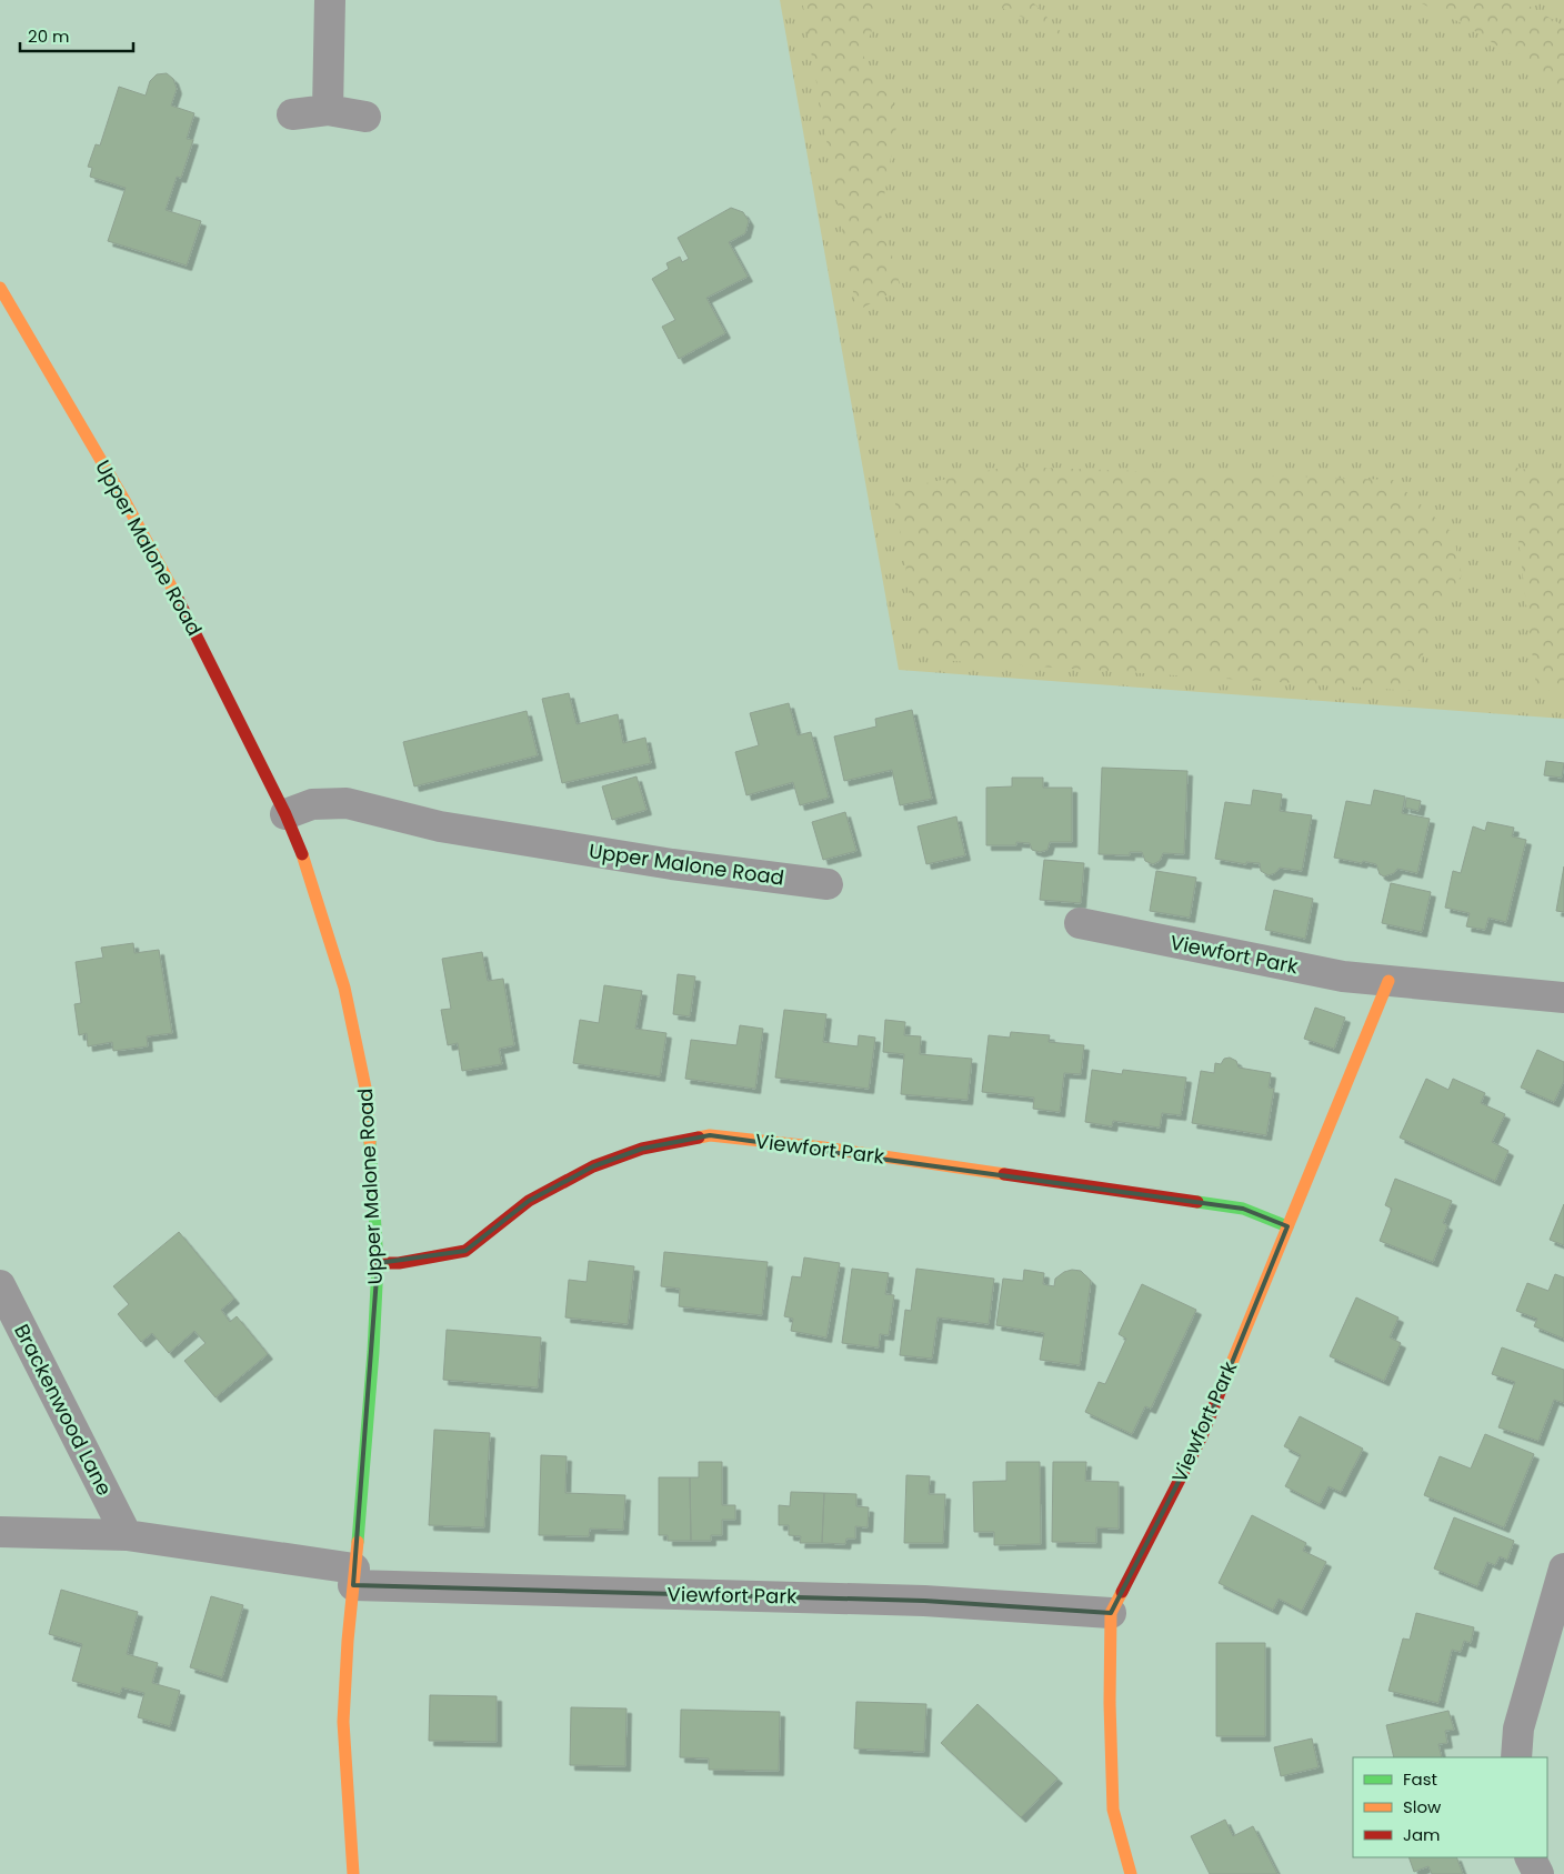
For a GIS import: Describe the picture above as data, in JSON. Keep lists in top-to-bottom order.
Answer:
{
  "streets": {
    "street": ["Upper Malone Road", "Viewfort Park", "Brackenwood Lane"]
  },
  "crossings": [
    ["Upper Malone Road", "Viewfort Park"]
  ],
  "legend": ["Fast", "Slow", "Jam"],
  "scale_bar": "20 m"
}
